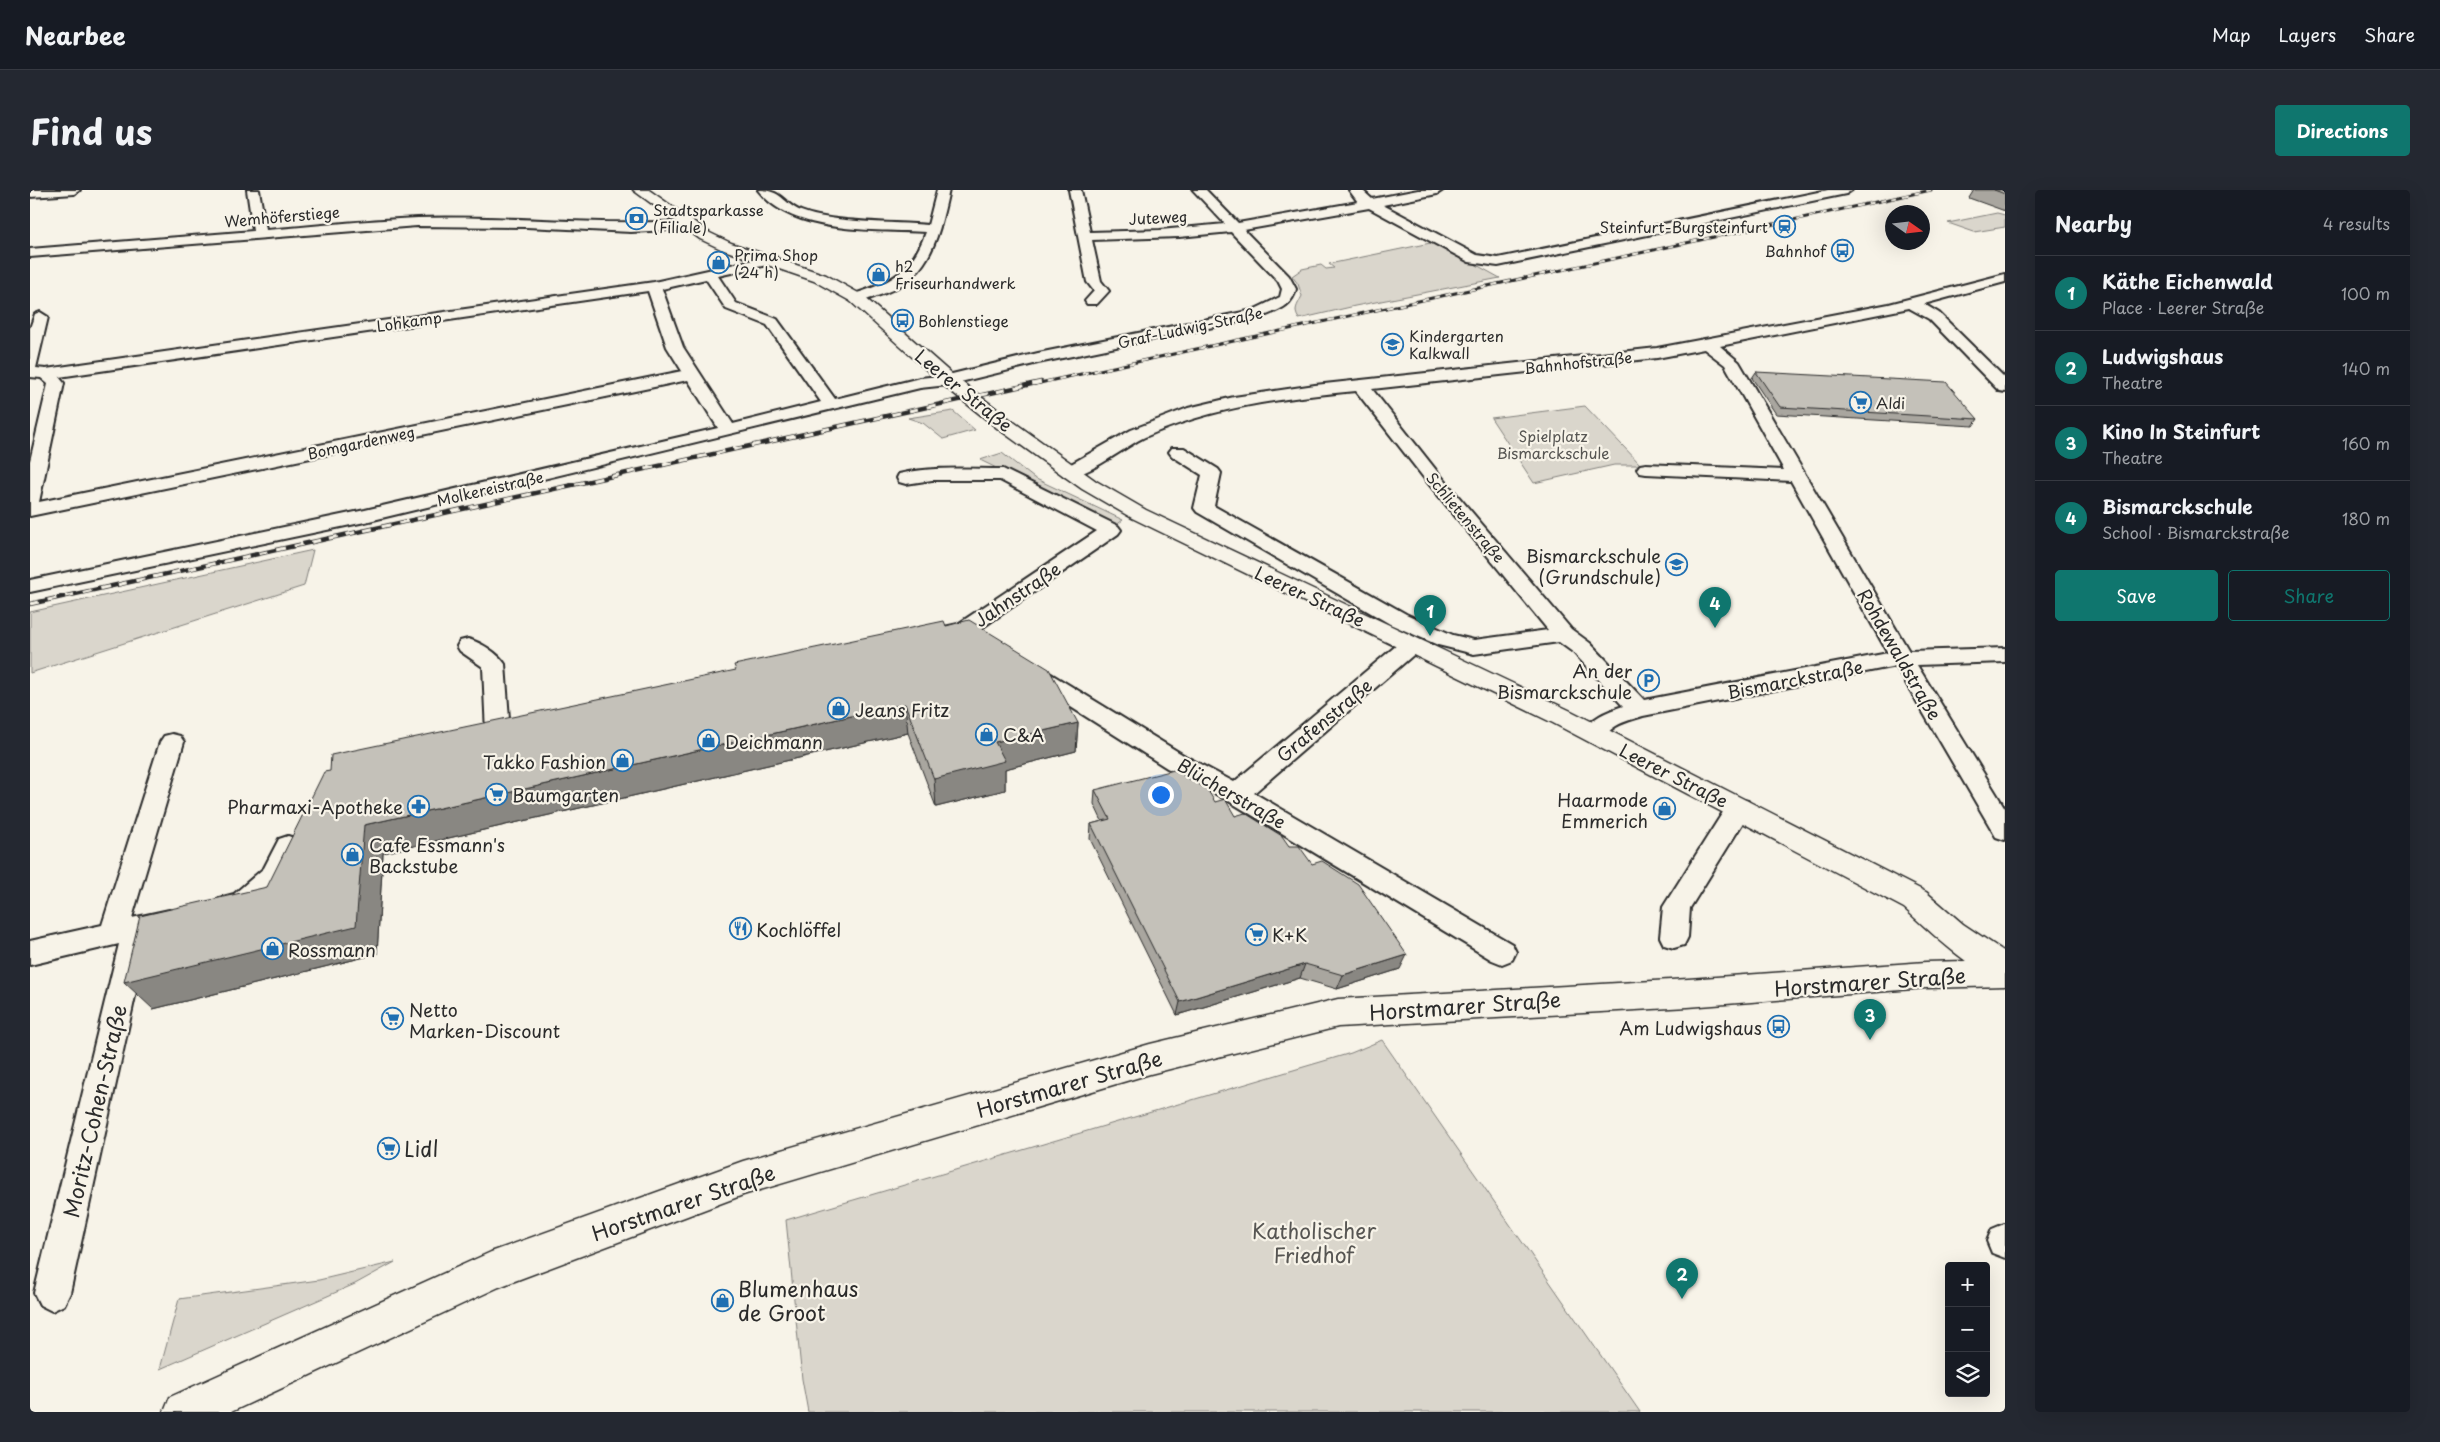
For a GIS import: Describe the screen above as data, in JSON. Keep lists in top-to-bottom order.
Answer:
{
  "streets": {
    "street": [
      "Wemhöferstiege",
      "Juteweg",
      "Lohkamp",
      "Graf-Ludwig-Straße",
      "Bahnhofstraße",
      "Leerer Straße",
      "Bomgardenweg",
      "Molkereistraße",
      "Schlietenstraße",
      "Jahnstraße",
      "Rohdewaldstraße",
      "Bismarckstraße",
      "Grafenstraße",
      "Blücherstraße",
      "Horstmarer Straße",
      "Moritz-Cohen-Straße"
    ]
  },
  "crossings": [
    ["Wemhöferstiege", "Leerer Straße"],
    ["Juteweg", "Graf-Ludwig-Straße"],
    ["Lohkamp", "Leerer Straße"],
    ["Graf-Ludwig-Straße", "Leerer Straße"],
    ["Graf-Ludwig-Straße", "Molkereistraße"],
    ["Bahnhofstraße", "Leerer Straße"],
    ["Bahnhofstraße", "Schlietenstraße"],
    ["Bahnhofstraße", "Rohdewaldstraße"],
    ["Leerer Straße", "Molkereistraße"],
    ["Leerer Straße", "Schlietenstraße"],
    ["Leerer Straße", "Bismarckstraße"],
    ["Leerer Straße", "Grafenstraße"],
    ["Schlietenstraße", "Bismarckstraße"],
    ["Rohdewaldstraße", "Bismarckstraße"],
    ["Grafenstraße", "Blücherstraße"]
  ],
  "parks": ["Spielplatz Bismarckschule", "Katholischer Friedhof"],
  "places": {
    "bank": ["Stadtsparkasse (Filiale)"],
    "station": ["Steinfurt-Burgsteinfurt"],
    "bus stop": ["Bahnhof", "Bohlenstiege", "Am Ludwigshaus"],
    "shop": [
      "Prima Shop (24 h)",
      "h2 Friseurhandwerk",
      "Jeans Fritz",
      "C&A",
      "Deichmann",
      "Takko Fashion",
      "Haarmode Emmerich",
      "Cafe Essmann's Backstube",
      "Rossmann",
      "Blumenhaus de Groot"
    ],
    "school or university": ["Kindergarten Kalkwall", "Bismarckschule (Grundschule)"],
    "supermarket": [
      "Aldi",
      "Baumgarten",
      "K+K",
      "Netto Marken-Discount",
      "Lidl"
    ],
    "parking": ["An der Bismarckschule"],
    "pharmacy": ["Pharmaxi-Apotheke"],
    "restaurant": ["Kochlöffel"]
  },
  "north": "right",
  "page": {
    "header": "Nearbee",
    "nav": ["Map", "Layers", "Share"],
    "title": "Find us",
    "buttons": [
      "Directions",
      ["Save", "Share"]
    ],
    "heading": ["Nearby", "4 results"],
    "list": [
      {
        "mark": "1",
        "name": "Käthe Eichenwald",
        "note": "Place · Leerer Straße",
        "value": "100 m"
      },
      {
        "mark": "2",
        "name": "Ludwigshaus",
        "note": "Theatre",
        "value": "140 m"
      },
      {
        "mark": "3",
        "name": "Kino In Steinfurt",
        "note": "Theatre",
        "value": "160 m"
      },
      {
        "mark": "4",
        "name": "Bismarckschule",
        "note": "School · Bismarckstraße",
        "value": "180 m"
      }
    ],
    "pins": [
      "4",
      "1",
      "3",
      "2"
    ],
    "map_buttons": ["+", "−"]
  }
}
